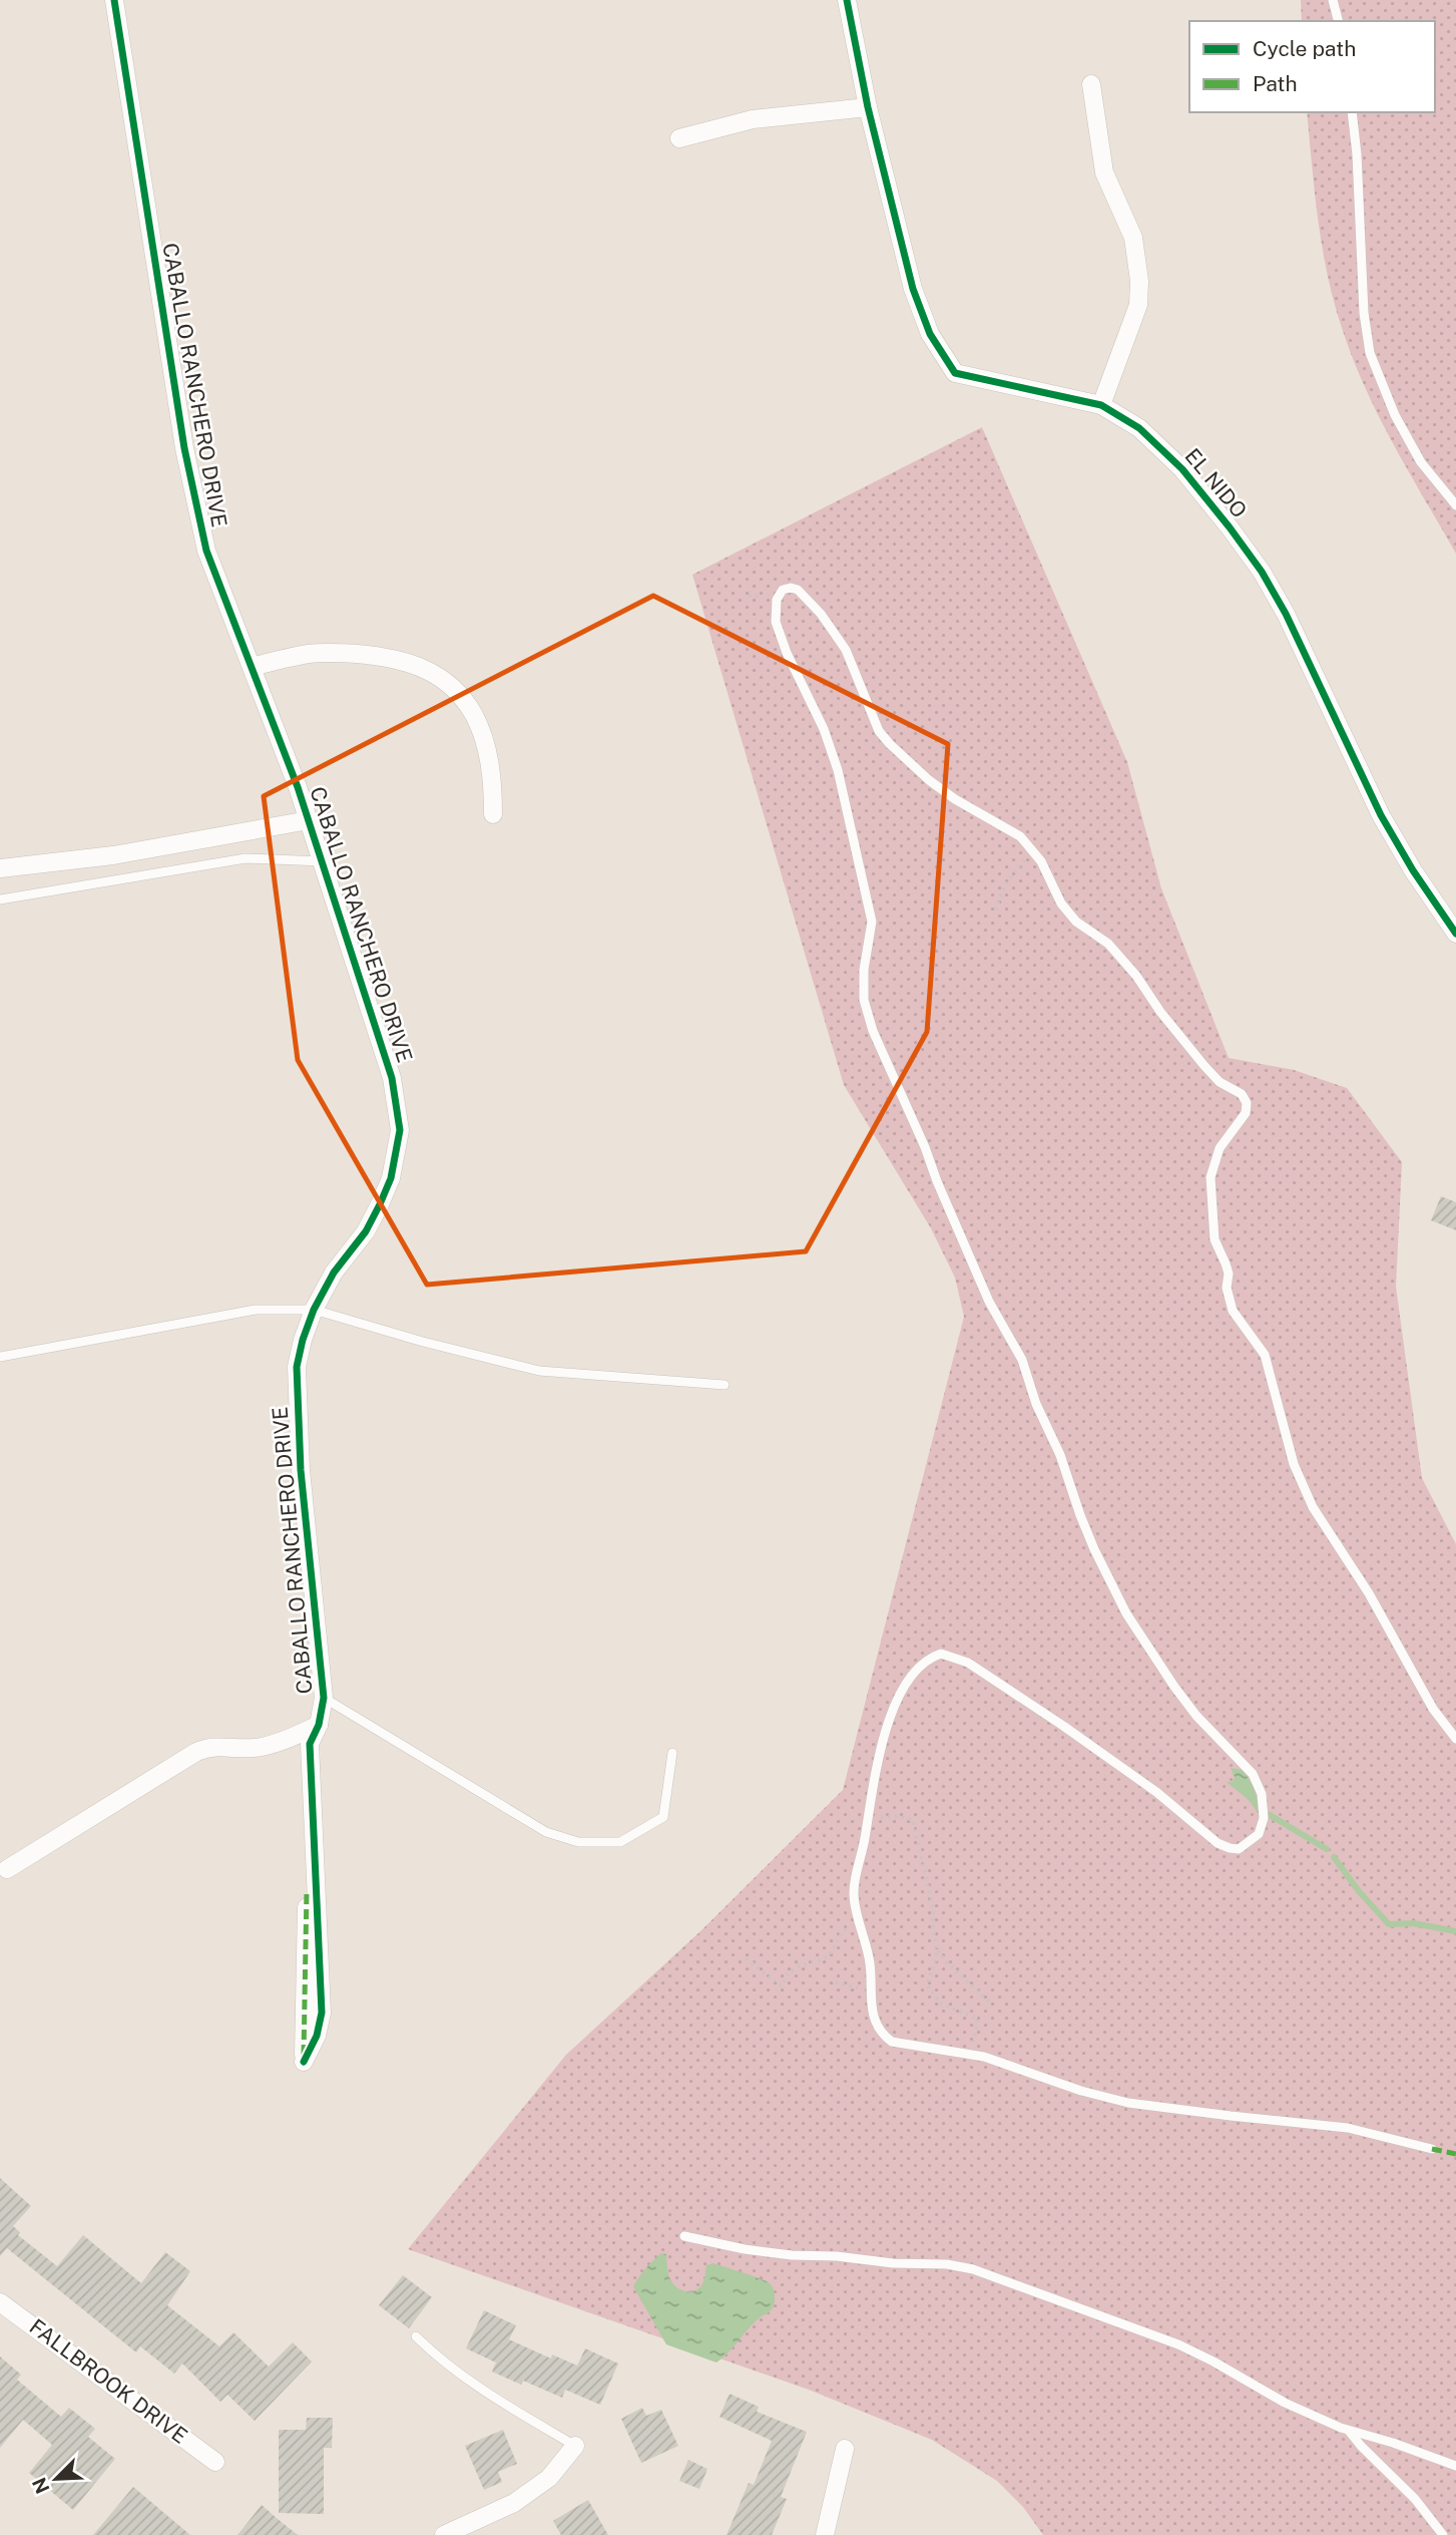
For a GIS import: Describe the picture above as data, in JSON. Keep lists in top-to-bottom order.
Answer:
{
  "streets": {
    "street": ["CABALLO RANCHERO DRIVE", "EL NIDO", "FALLBROOK DRIVE"]
  },
  "legend": ["Cycle path", "Path"],
  "north": "bottom left"
}
